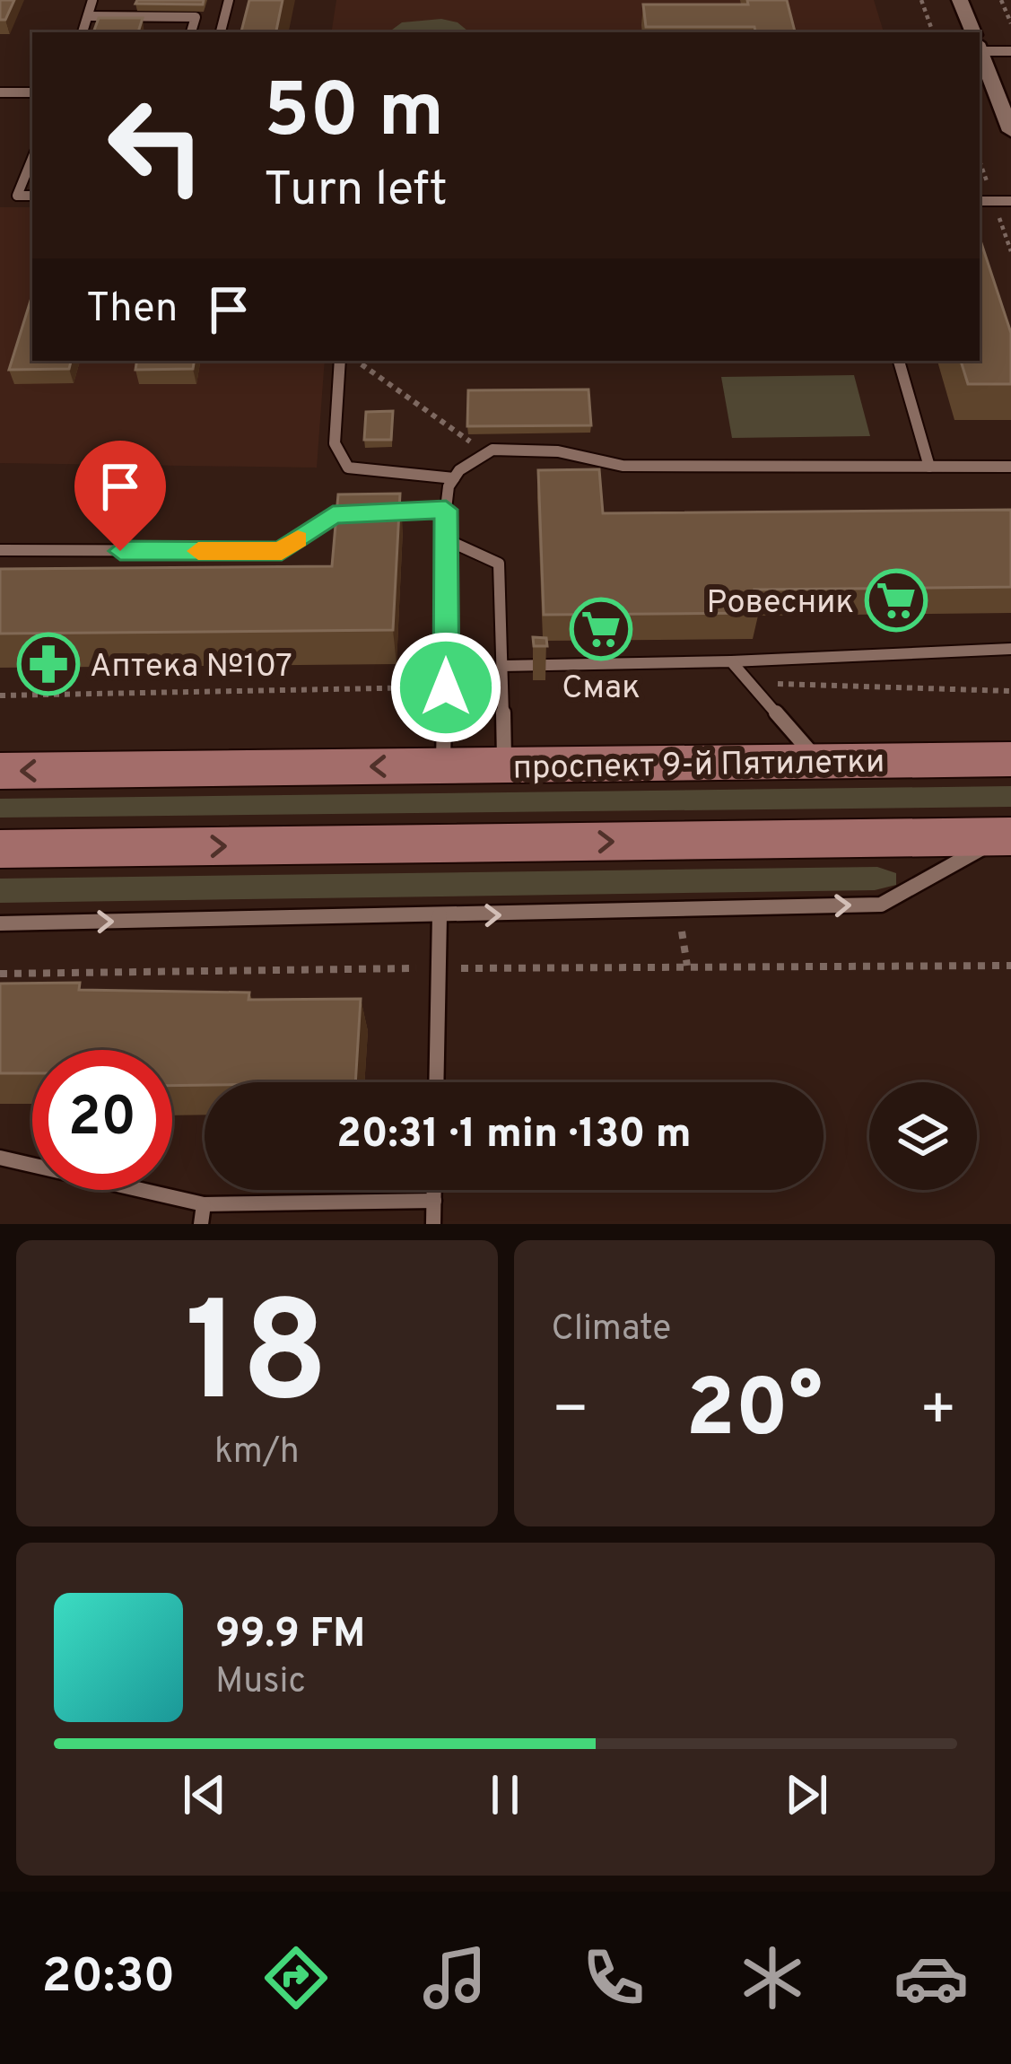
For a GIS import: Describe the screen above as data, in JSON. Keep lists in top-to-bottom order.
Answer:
{
  "streets": {
    "main road": ["проспект 9-й Пятилетки"]
  },
  "places": {
    "supermarket": ["Ровесник", "Смак"],
    "pharmacy": ["Аптека №107"]
  },
  "page": {
    "turn": ["50 m", "Turn left"],
    "then": "Then",
    "limit": "20",
    "trip": "20:31 · 1 min · 130 m",
    "tile": [
      ["18", "km/h"],
      "Climate"
    ],
    "heat": ["−", "20°", "+"],
    "song": ["99.9 FM", "Music"],
    "tabs": "20:30"
  }
}
